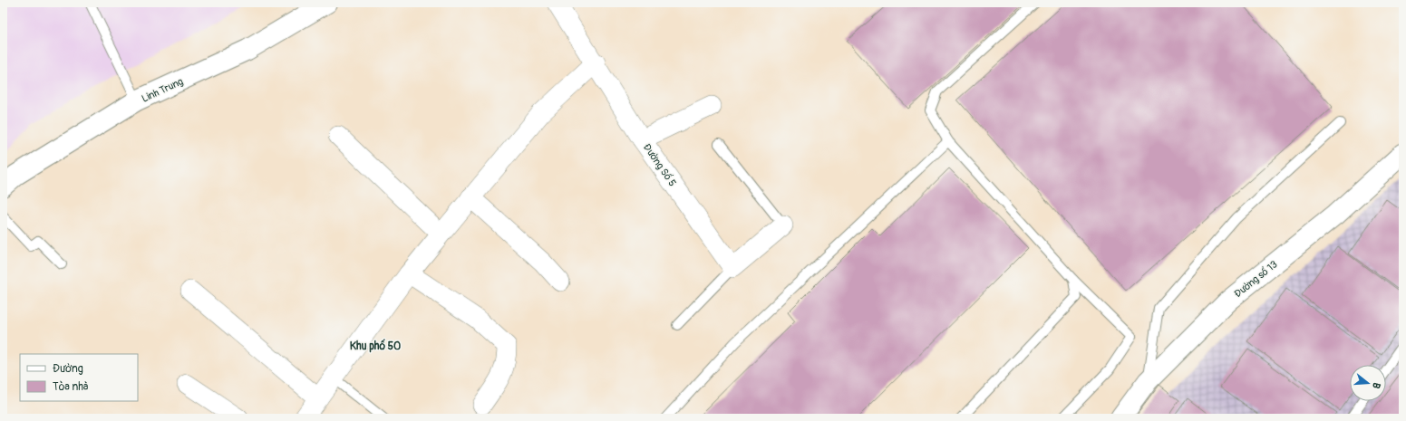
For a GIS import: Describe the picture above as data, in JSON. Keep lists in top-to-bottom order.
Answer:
{
  "streets": {
    "street": ["Linh Trung", "Đường Số 5", "Đường số 13"]
  },
  "districts": ["Khu phố 50"],
  "legend": ["Đường", "Tòa nhà"],
  "north": "right"
}
